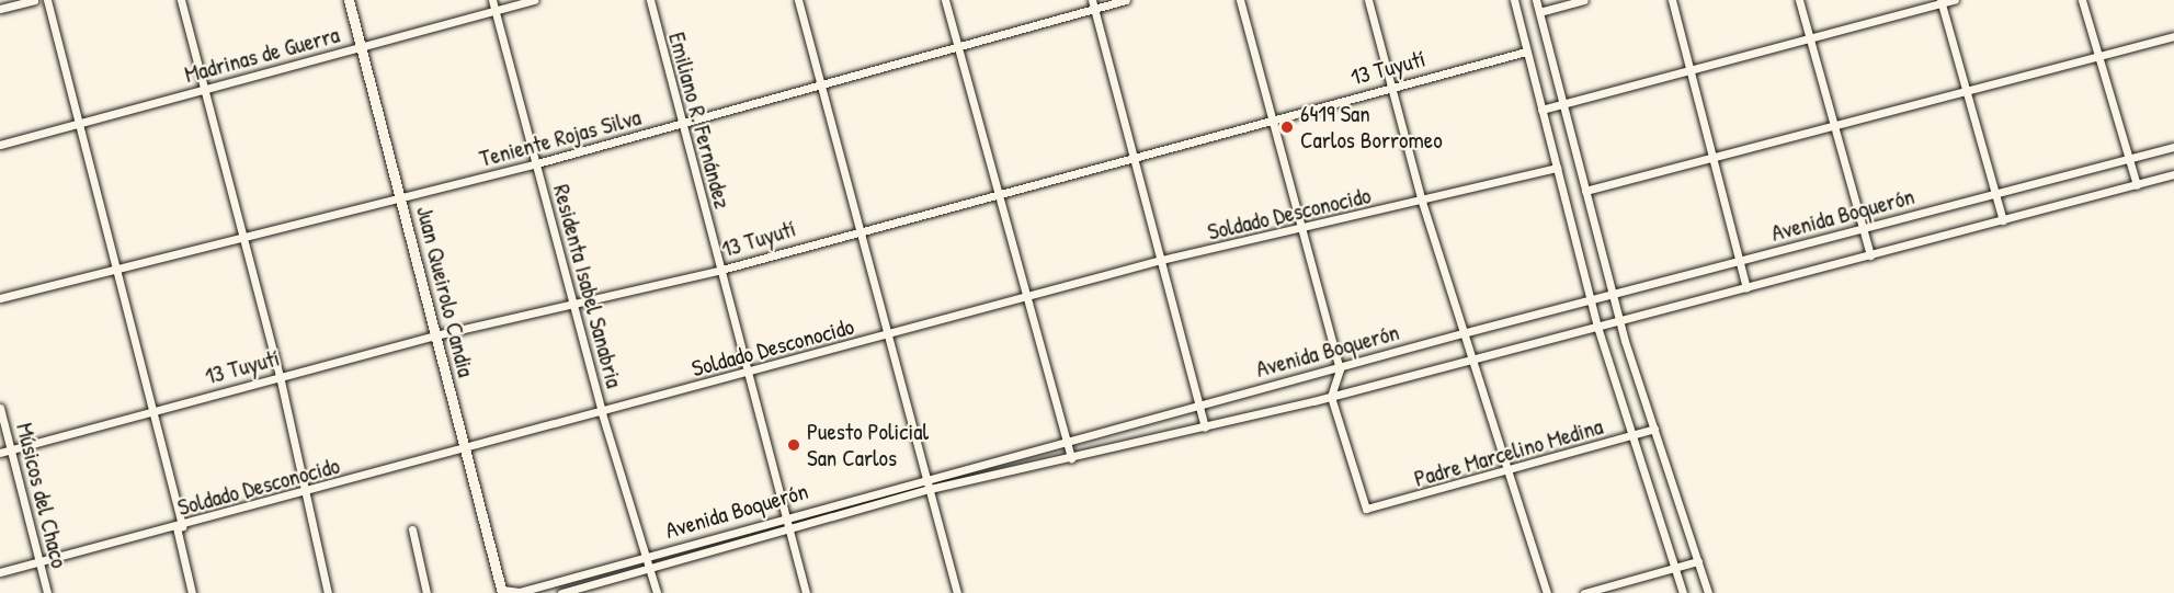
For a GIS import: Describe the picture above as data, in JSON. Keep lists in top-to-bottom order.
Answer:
{
  "streets": {
    "street": [
      "Madrinas de Guerra",
      "13 Tuyutí",
      "Emiliano R. Fernández",
      "Teniente Rojas Silva",
      "Soldado Desconocido",
      "Avenida Boquerón",
      "Residenta Isabel Sanabria",
      "Juan Queirolo Candia",
      "Padre Marcelino Medina",
      "Músicos del Chaco"
    ]
  },
  "crossings": [
    ["Madrinas de Guerra", "Residenta Isabel Sanabria"],
    ["Madrinas de Guerra", "Juan Queirolo Candia"],
    ["13 Tuyutí", "Emiliano R. Fernández"],
    ["13 Tuyutí", "Residenta Isabel Sanabria"],
    ["13 Tuyutí", "Juan Queirolo Candia"],
    ["13 Tuyutí", "Músicos del Chaco"],
    ["Emiliano R. Fernández", "Teniente Rojas Silva"],
    ["Emiliano R. Fernández", "Soldado Desconocido"],
    ["Emiliano R. Fernández", "Avenida Boquerón"],
    ["Teniente Rojas Silva", "Residenta Isabel Sanabria"],
    ["Teniente Rojas Silva", "Juan Queirolo Candia"],
    ["Soldado Desconocido", "Residenta Isabel Sanabria"],
    ["Soldado Desconocido", "Juan Queirolo Candia"],
    ["Soldado Desconocido", "Músicos del Chaco"],
    ["Avenida Boquerón", "Residenta Isabel Sanabria"],
    ["Avenida Boquerón", "Juan Queirolo Candia"],
    ["Avenida Boquerón", "Padre Marcelino Medina"]
  ],
  "places": ["6419 San Carlos Borromeo", "Puesto Policial San Carlos"]
}
